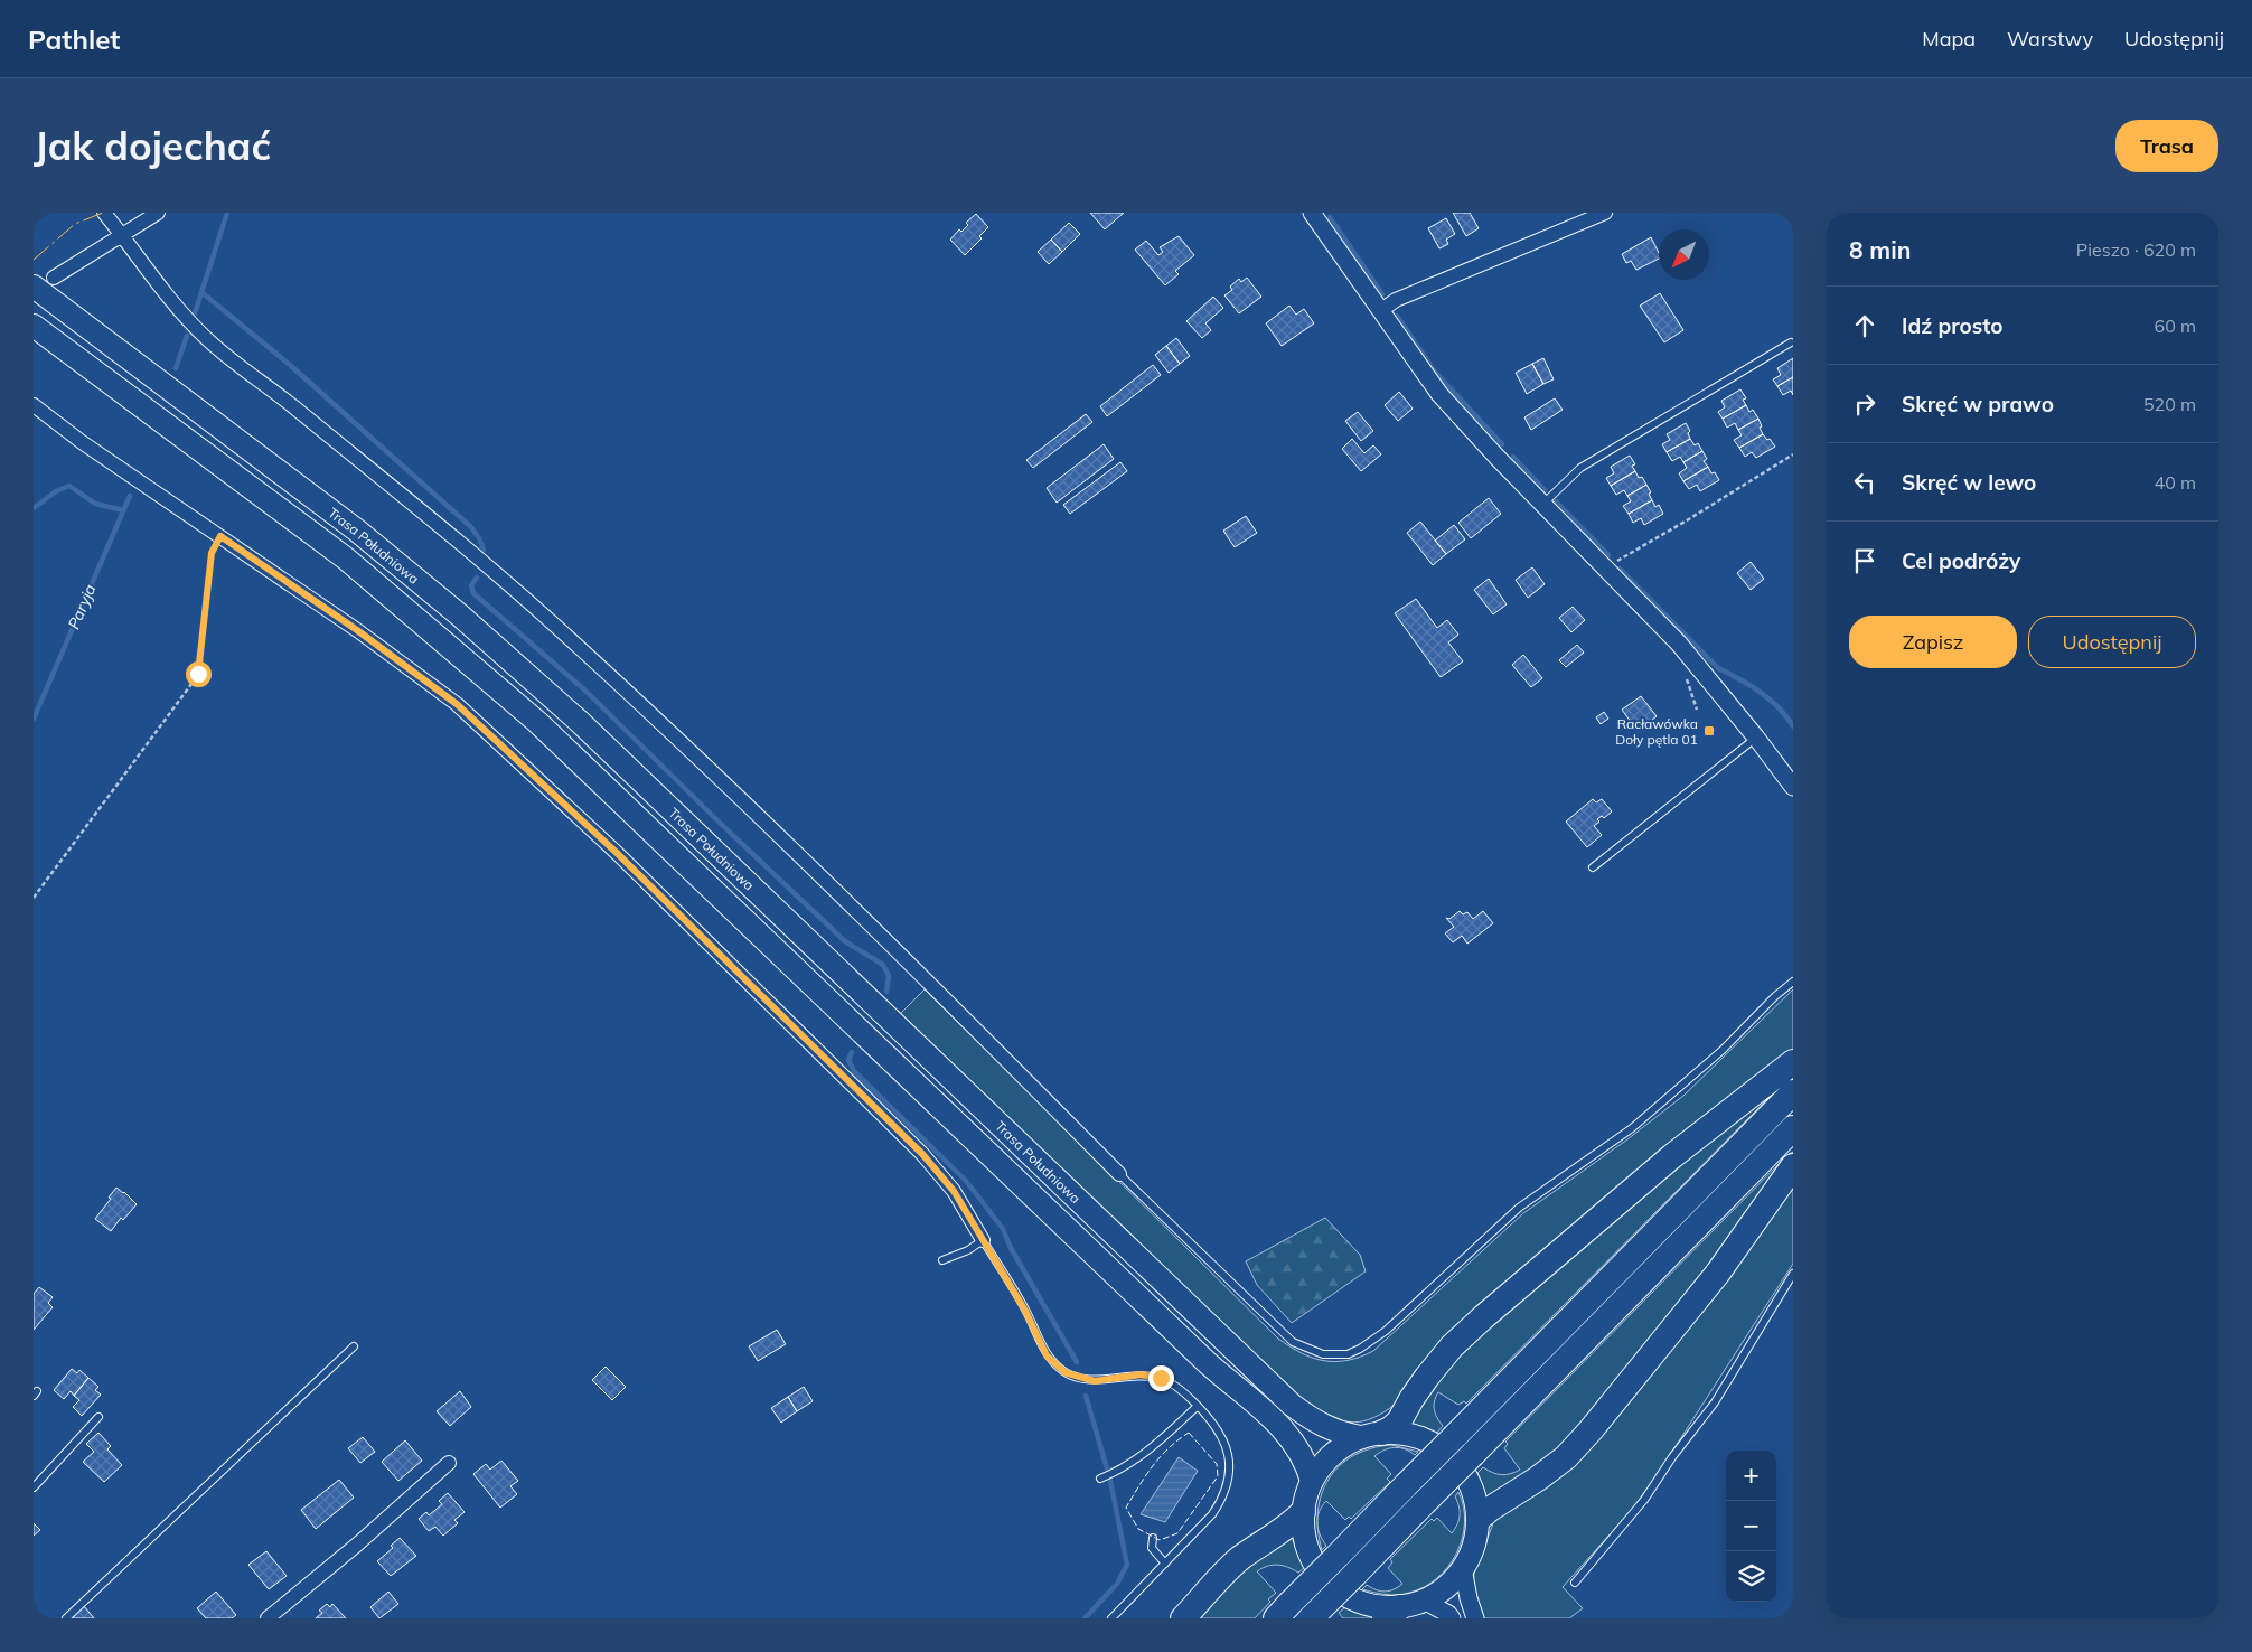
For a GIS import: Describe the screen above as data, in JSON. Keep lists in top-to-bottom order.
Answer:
{
  "streets": {
    "highway": ["Trasa Południowa"]
  },
  "water": ["Paryja"],
  "places": {
    "transit": ["Racławówka Doły pętla 01"]
  },
  "north": "bottom left",
  "page": {
    "header": "Pathlet",
    "nav": ["Mapa", "Warstwy", "Udostępnij"],
    "buttons": [
      "Trasa",
      ["Zapisz", "Udostępnij"]
    ],
    "title": "Jak dojechać",
    "heading": ["8 min", "Pieszo · 620 m"],
    "list": [
      ["Idź prosto", "60 m"],
      ["Skręć w prawo", "520 m"],
      ["Skręć w lewo", "40 m"],
      "Cel podróży"
    ],
    "map_buttons": ["+", "−"]
  }
}
